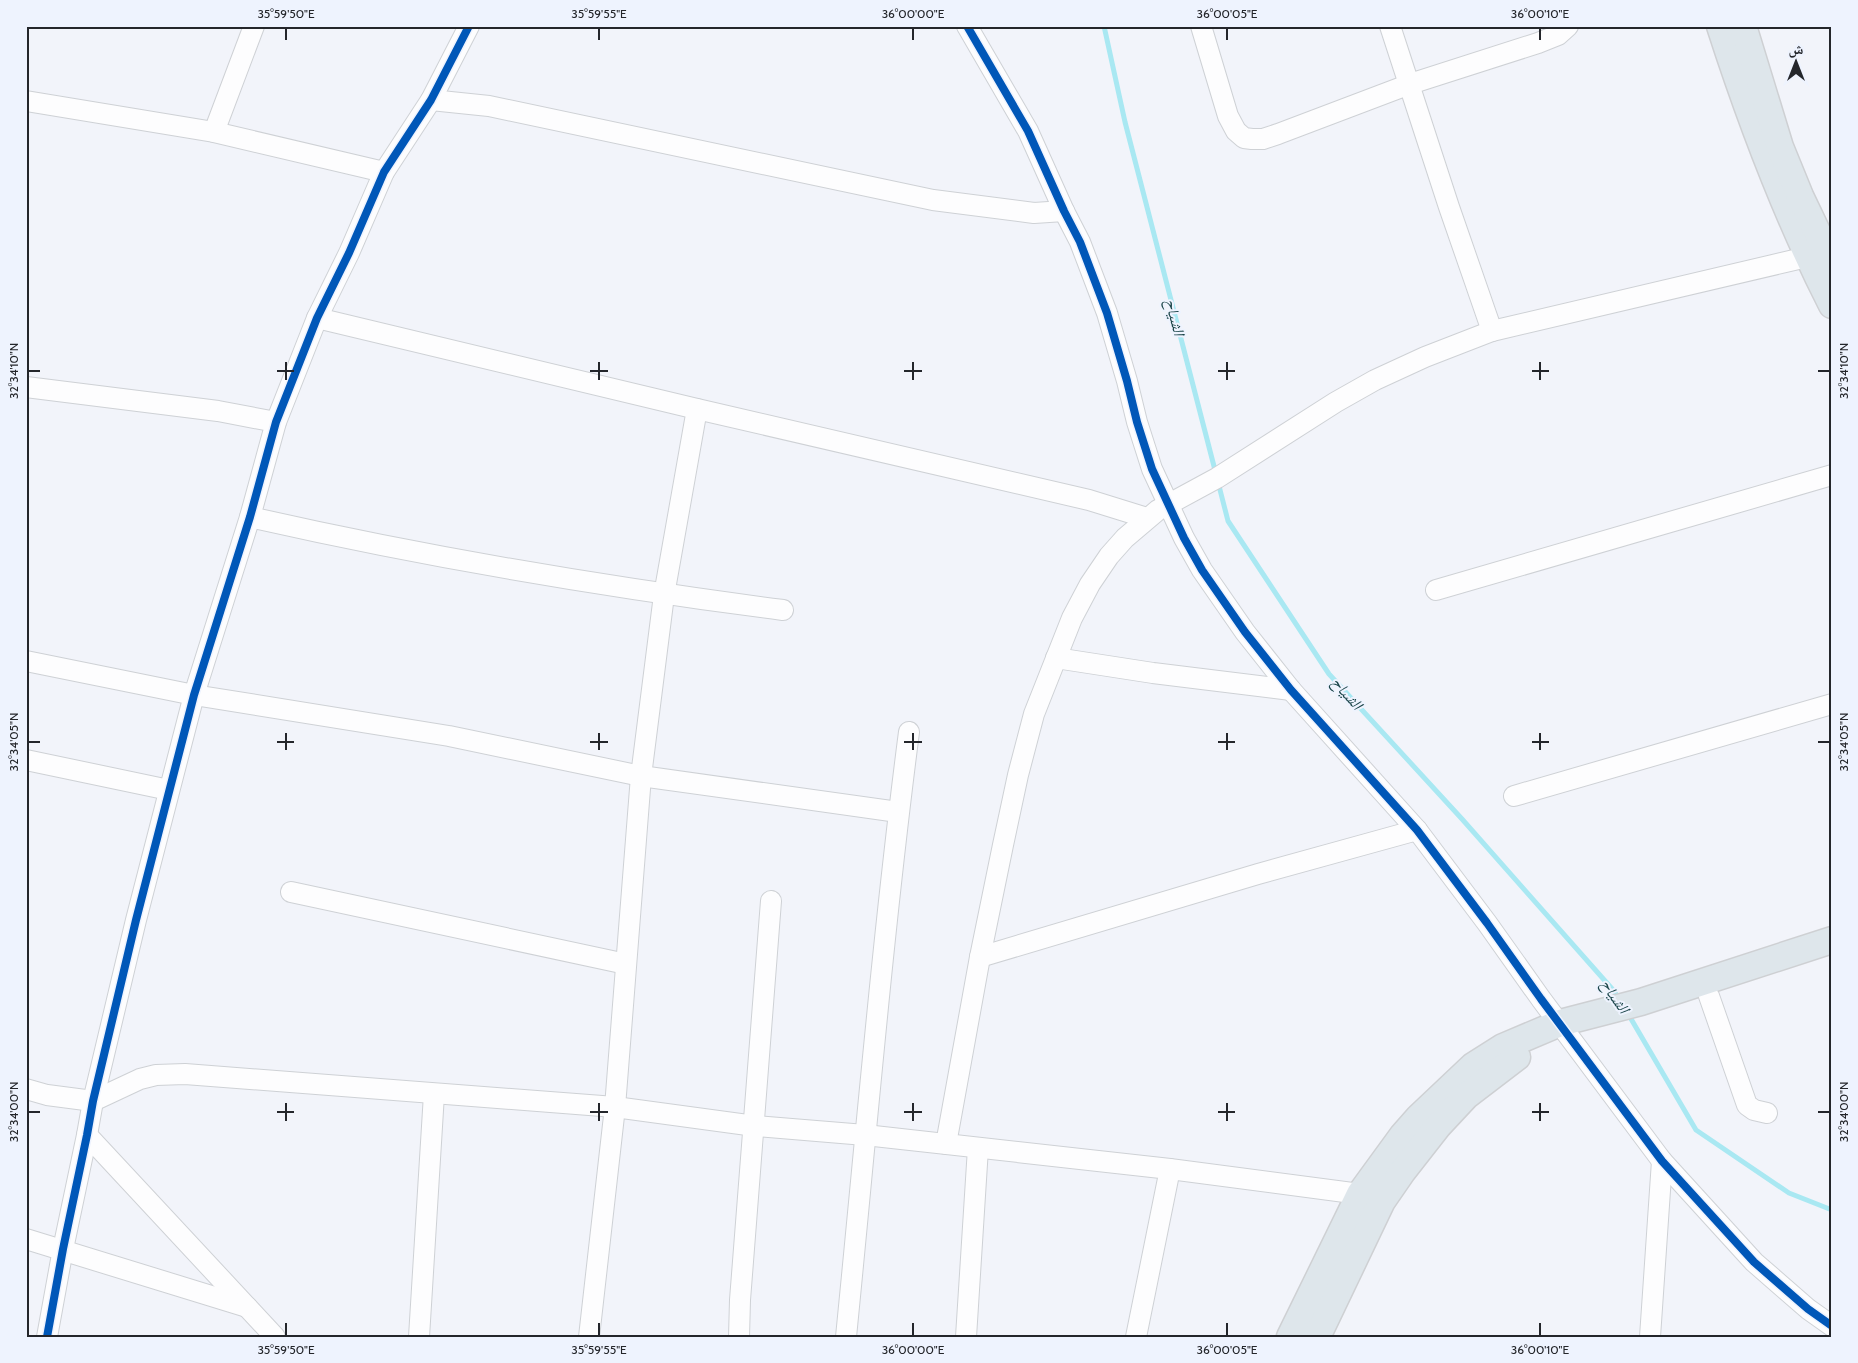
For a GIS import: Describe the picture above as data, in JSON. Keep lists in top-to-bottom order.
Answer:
{
  "water": ["الشياح"],
  "north": "top",
  "coordinates": [
    "35°59'50\"E",
    "35°59'55\"E",
    "36°00'00\"E",
    "36°00'05\"E",
    "36°00'10\"E",
    "32°34'10\"N",
    "32°34'05\"N",
    "32°34'00\"N"
  ]
}
